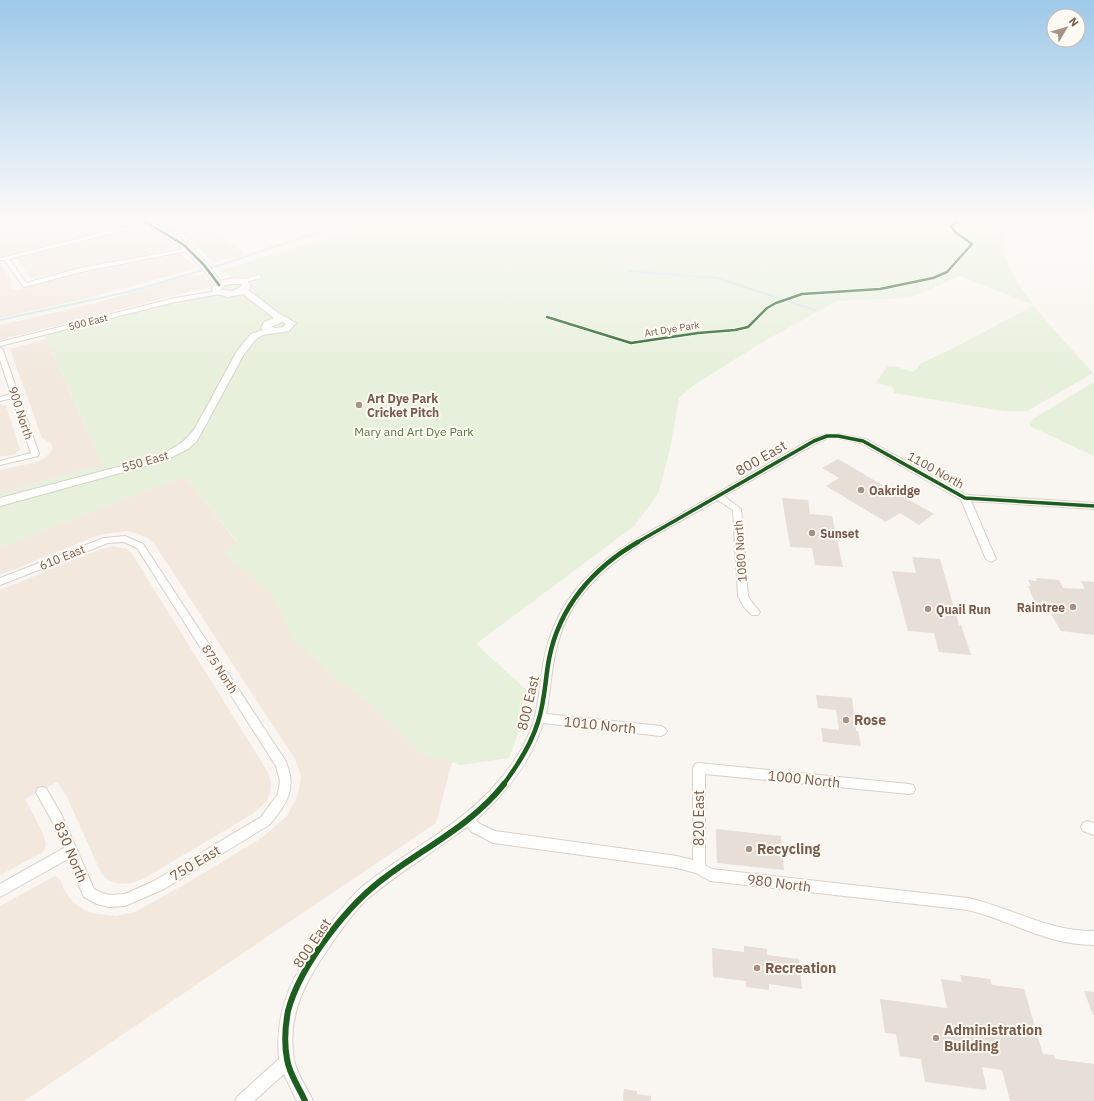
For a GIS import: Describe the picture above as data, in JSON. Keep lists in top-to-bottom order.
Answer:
{
  "streets": {
    "street": [
      "500 East",
      "900 North",
      "800 East",
      "550 East",
      "1100 North",
      "1080 North",
      "610 East",
      "875 North",
      "1010 North",
      "1000 North",
      "820 East",
      "830 North",
      "750 East",
      "980 North"
    ],
    "cycle path": ["Art Dye Park"]
  },
  "crossings": [
    ["800 East", "1100 North"],
    ["800 East", "1080 North"],
    ["800 East", "1010 North"],
    ["800 East", "980 North"],
    ["610 East", "875 North"],
    ["875 North", "750 East"],
    ["1000 North", "820 East"],
    ["820 East", "980 North"],
    ["830 North", "750 East"]
  ],
  "parks": ["Mary and Art Dye Park"],
  "places": [
    "Art Dye Park Cricket Pitch",
    "Oakridge",
    "Sunset",
    "Raintree",
    "Quail Run",
    "Rose",
    "Recycling",
    "Recreation",
    "Administration Building"
  ],
  "north": "top right"
}
